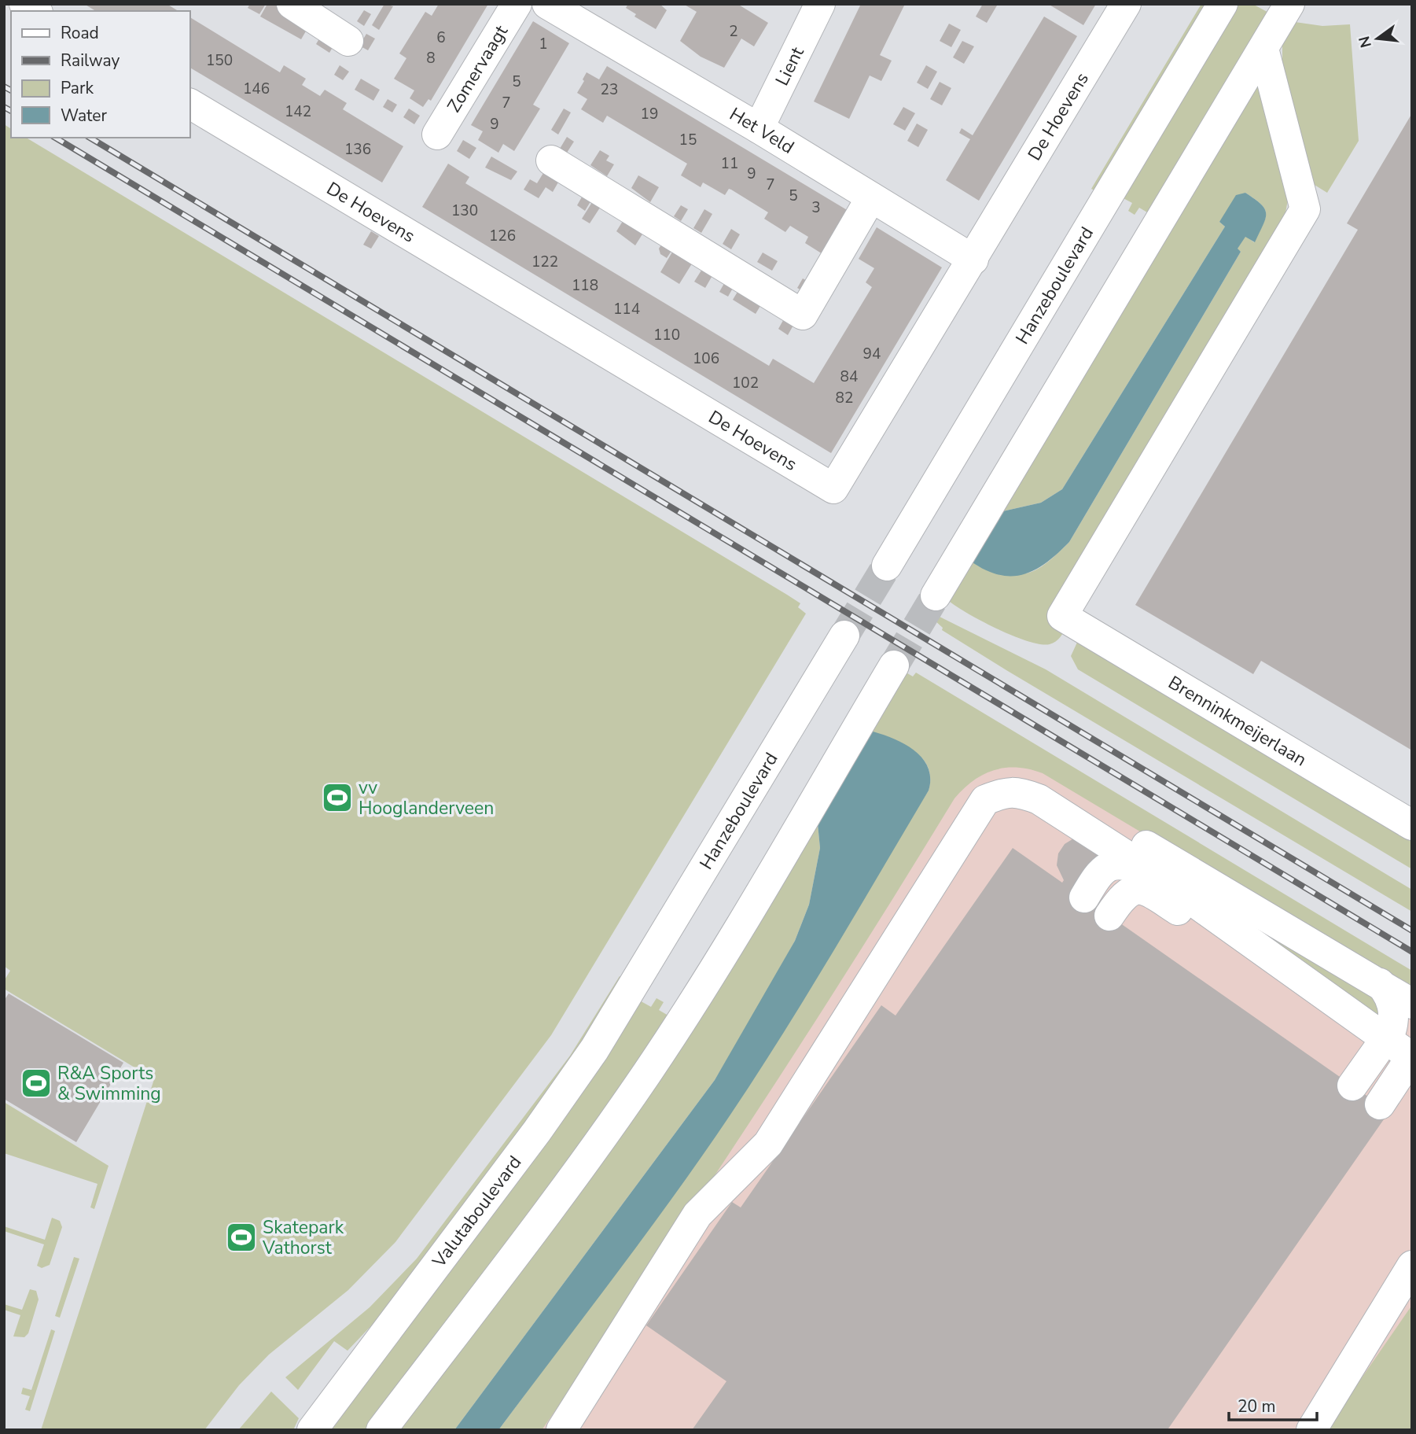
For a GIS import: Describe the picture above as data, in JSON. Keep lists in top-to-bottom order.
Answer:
{
  "streets": {
    "main road": [
      "Lient",
      "Zomervaagt",
      "De Hoevens",
      "Het Veld",
      "Hanzeboulevard",
      "Brenninkmeijerlaan",
      "Valutaboulevard"
    ]
  },
  "crossings": [
    ["Lient", "Het Veld"],
    ["De Hoevens", "Het Veld"],
    ["Hanzeboulevard", "Valutaboulevard"]
  ],
  "places": {
    "sports": ["vv Hooglanderveen", "R&A Sports & Swimming", "Skatepark Vathorst"]
  },
  "house_numbers": [
    "2",
    "6",
    "1",
    "8",
    "150",
    "5",
    "146",
    "23",
    "7",
    "142",
    "19",
    "9",
    "15",
    "136",
    "11",
    "9",
    "7",
    "5",
    "3",
    "130",
    "126",
    "122",
    "118",
    "114",
    "110",
    "94",
    "106",
    "84",
    "102",
    "82"
  ],
  "legend": [
    "Road",
    "Railway",
    "Park",
    "Water"
  ],
  "scale_bar": "20 m",
  "north": "left"
}
